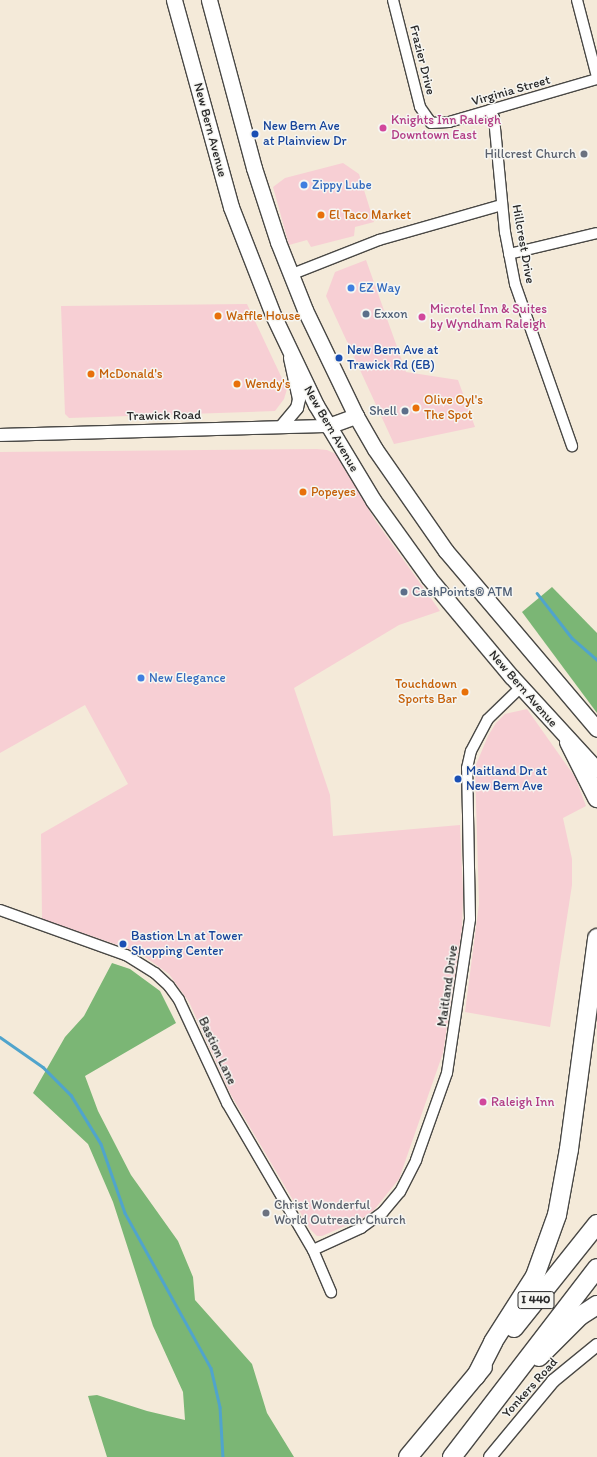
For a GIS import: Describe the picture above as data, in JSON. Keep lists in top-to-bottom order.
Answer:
{
  "streets": {
    "highway": ["I 440"],
    "main road": ["New Bern Avenue"],
    "street": [
      "Frazier Drive",
      "Virginia Street",
      "Hillcrest Drive",
      "Trawick Road",
      "Maitland Drive",
      "Bastion Lane",
      "Yonkers Road"
    ]
  },
  "crossings": [
    ["Frazier Drive", "Virginia Street"],
    ["Virginia Street", "Hillcrest Drive"],
    ["New Bern Avenue", "Trawick Road"],
    ["New Bern Avenue", "Maitland Drive"],
    ["Maitland Drive", "Bastion Lane"]
  ],
  "places": [
    "Knights Inn Raleigh Downtown East",
    "New Bern Ave at Plainview Dr",
    "Hillcrest Church",
    "Zippy Lube",
    "El Taco Market",
    "EZ Way",
    "Exxon",
    "Waffle House",
    "Microtel Inn & Suites by Wyndham Raleigh",
    "New Bern Ave at Trawick Rd (EB)",
    "McDonald's",
    "Wendy's",
    "Olive Oyl's The Spot",
    "Shell",
    "Popeyes",
    "CashPoints® ATM",
    "New Elegance",
    "Touchdown Sports Bar",
    "Maitland Dr at New Bern Ave",
    "Bastion Ln at Tower Shopping Center",
    "Raleigh Inn",
    "Christ Wonderful World Outreach Church"
  ]
}
